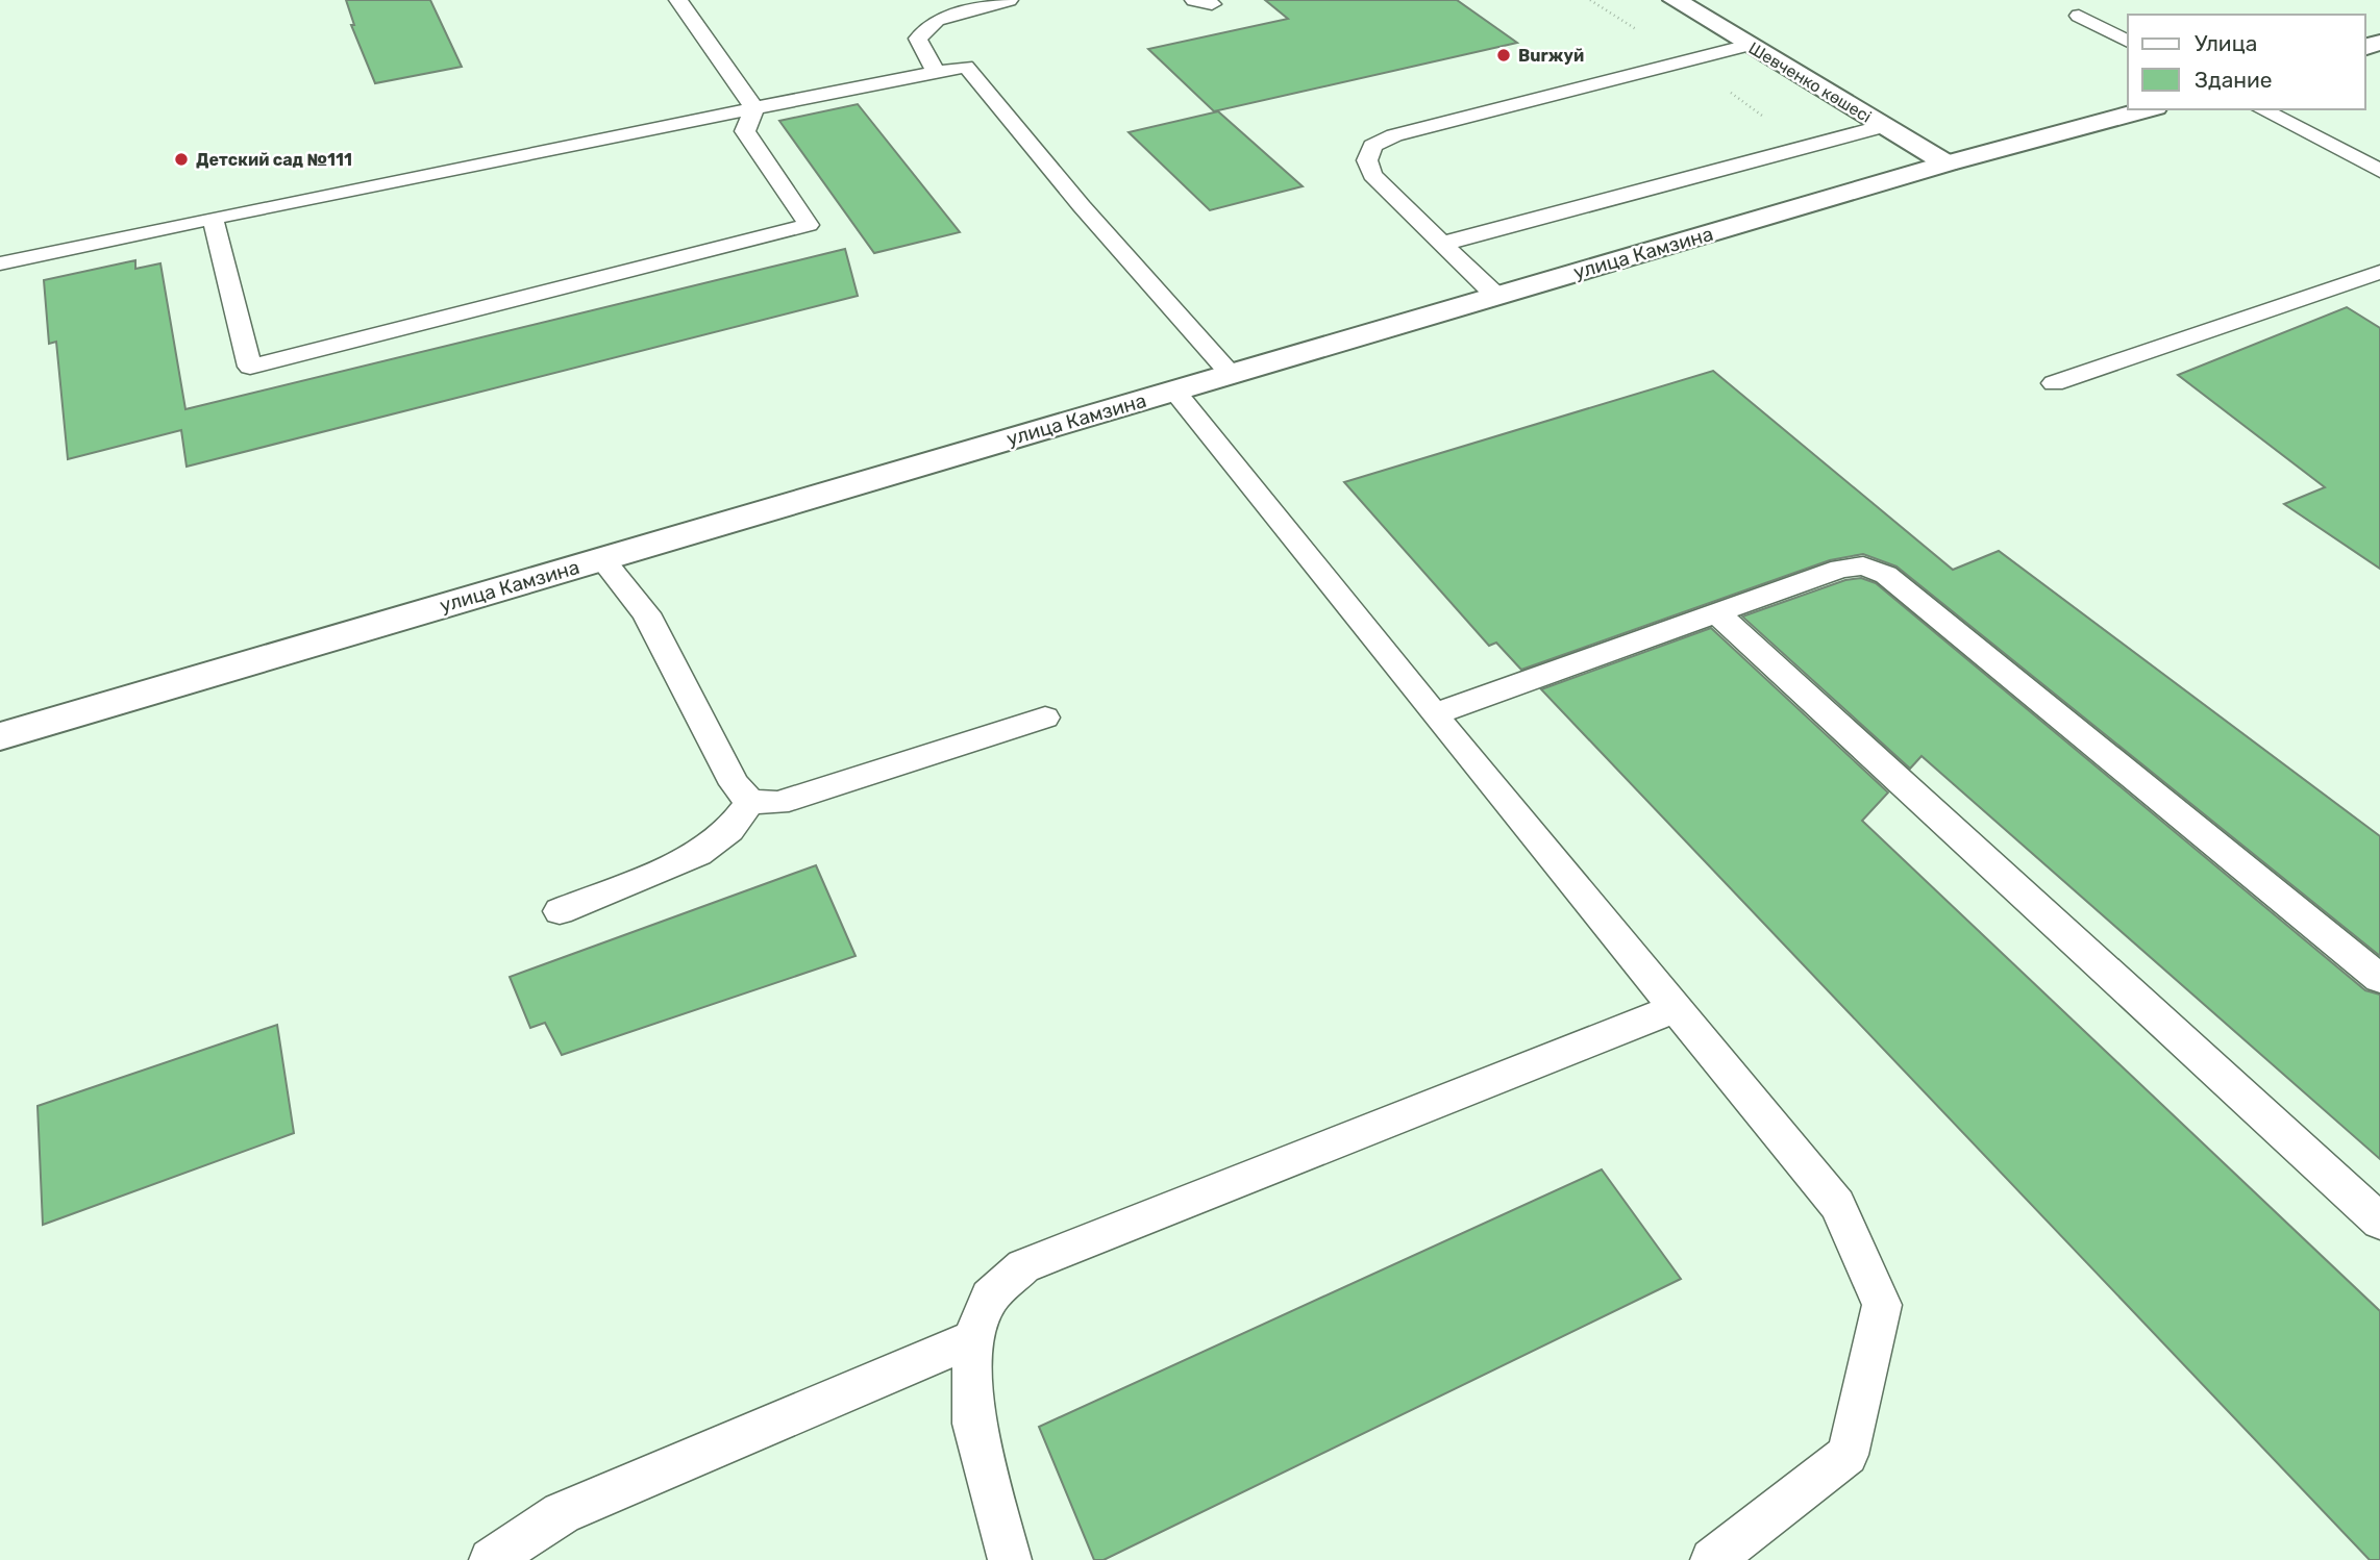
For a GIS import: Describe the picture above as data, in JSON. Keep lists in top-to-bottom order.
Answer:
{
  "streets": {
    "main road": ["Шевченко көшесі", "улица Камзина"]
  },
  "crossings": [
    ["Шевченко көшесі", "улица Камзина"]
  ],
  "places": ["Burжуй", "Детский сад №111"],
  "legend": ["Улица", "Здание"]
}
